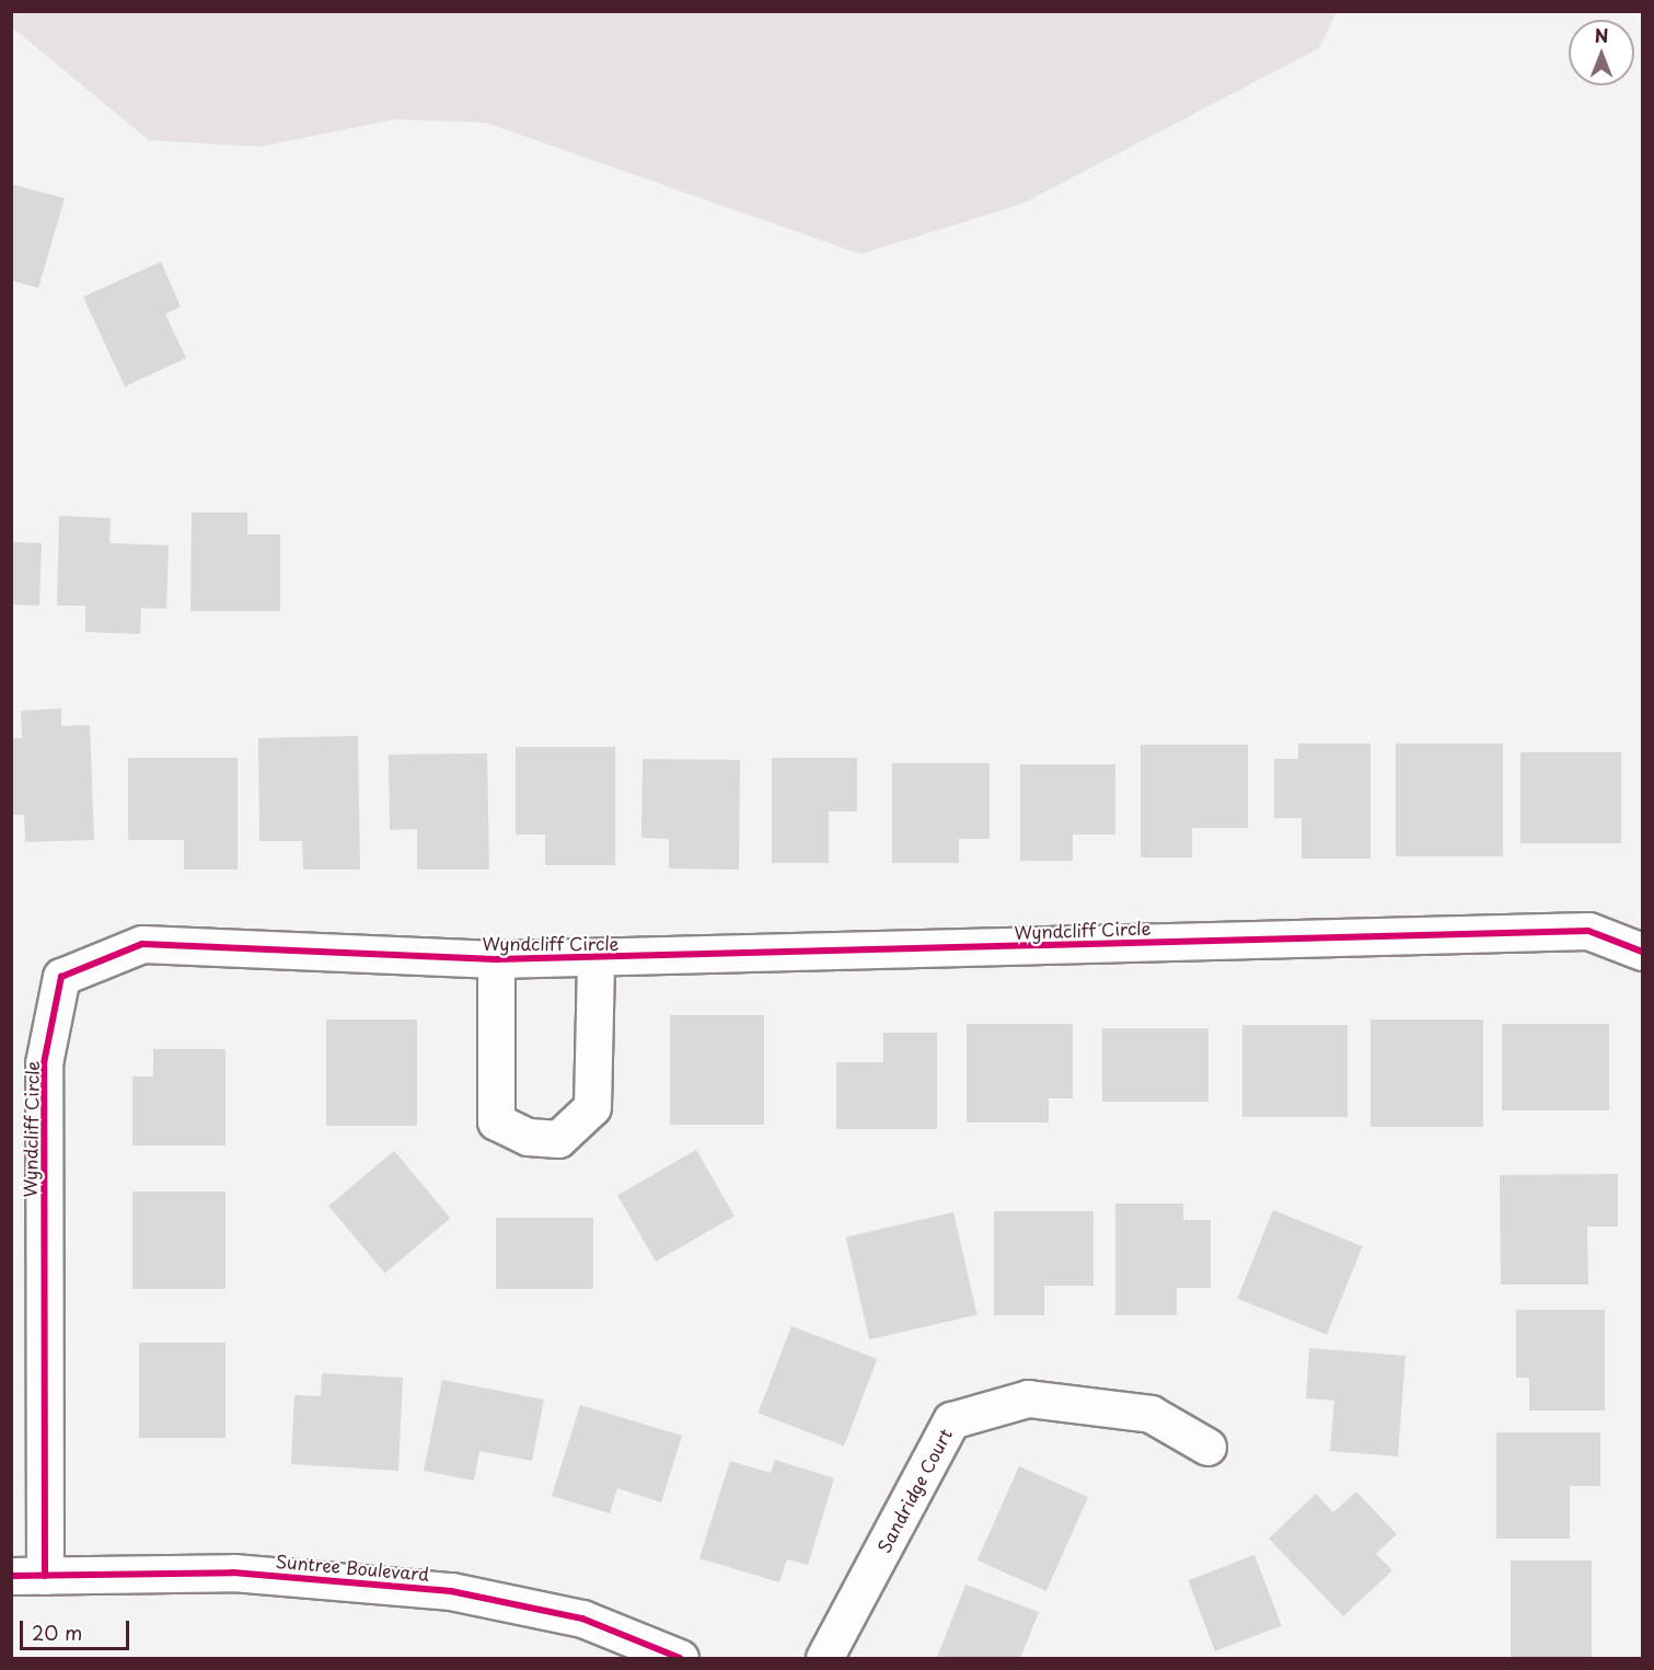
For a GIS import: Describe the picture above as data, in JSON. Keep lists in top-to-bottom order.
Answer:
{
  "streets": {
    "street": ["Wyndcliff Circle", "Sandridge Court", "Suntree Boulevard"]
  },
  "crossings": [
    ["Wyndcliff Circle", "Suntree Boulevard"]
  ],
  "scale_bar": "20 m",
  "north": "top"
}
